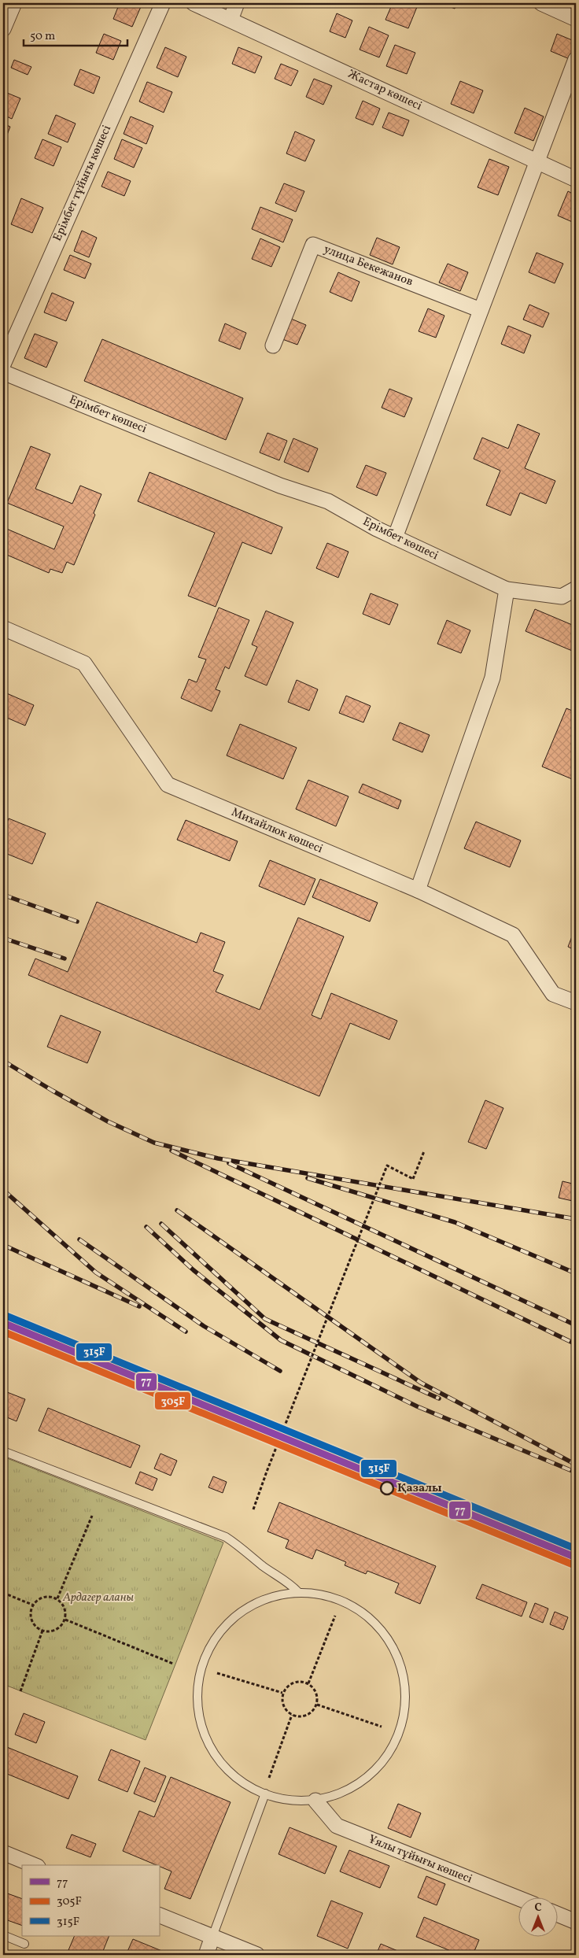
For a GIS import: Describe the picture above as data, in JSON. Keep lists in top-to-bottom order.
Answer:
{
  "streets": {
    "street": [
      "Жастар көшесі",
      "Ерімбет тұйығы көшесі",
      "улица Бекежанов",
      "Ерімбет көшесі",
      "Михайлюк көшесі",
      "Ұялы тұйығы көшесі"
    ]
  },
  "parks": ["Ардагер аланы"],
  "places": ["Қазалы"],
  "lines": ["transit line 315F", "transit line 77", "transit line 305F"],
  "legend": ["77", "305F", "315F"],
  "scale_bar": "50 m",
  "north": "top"
}
